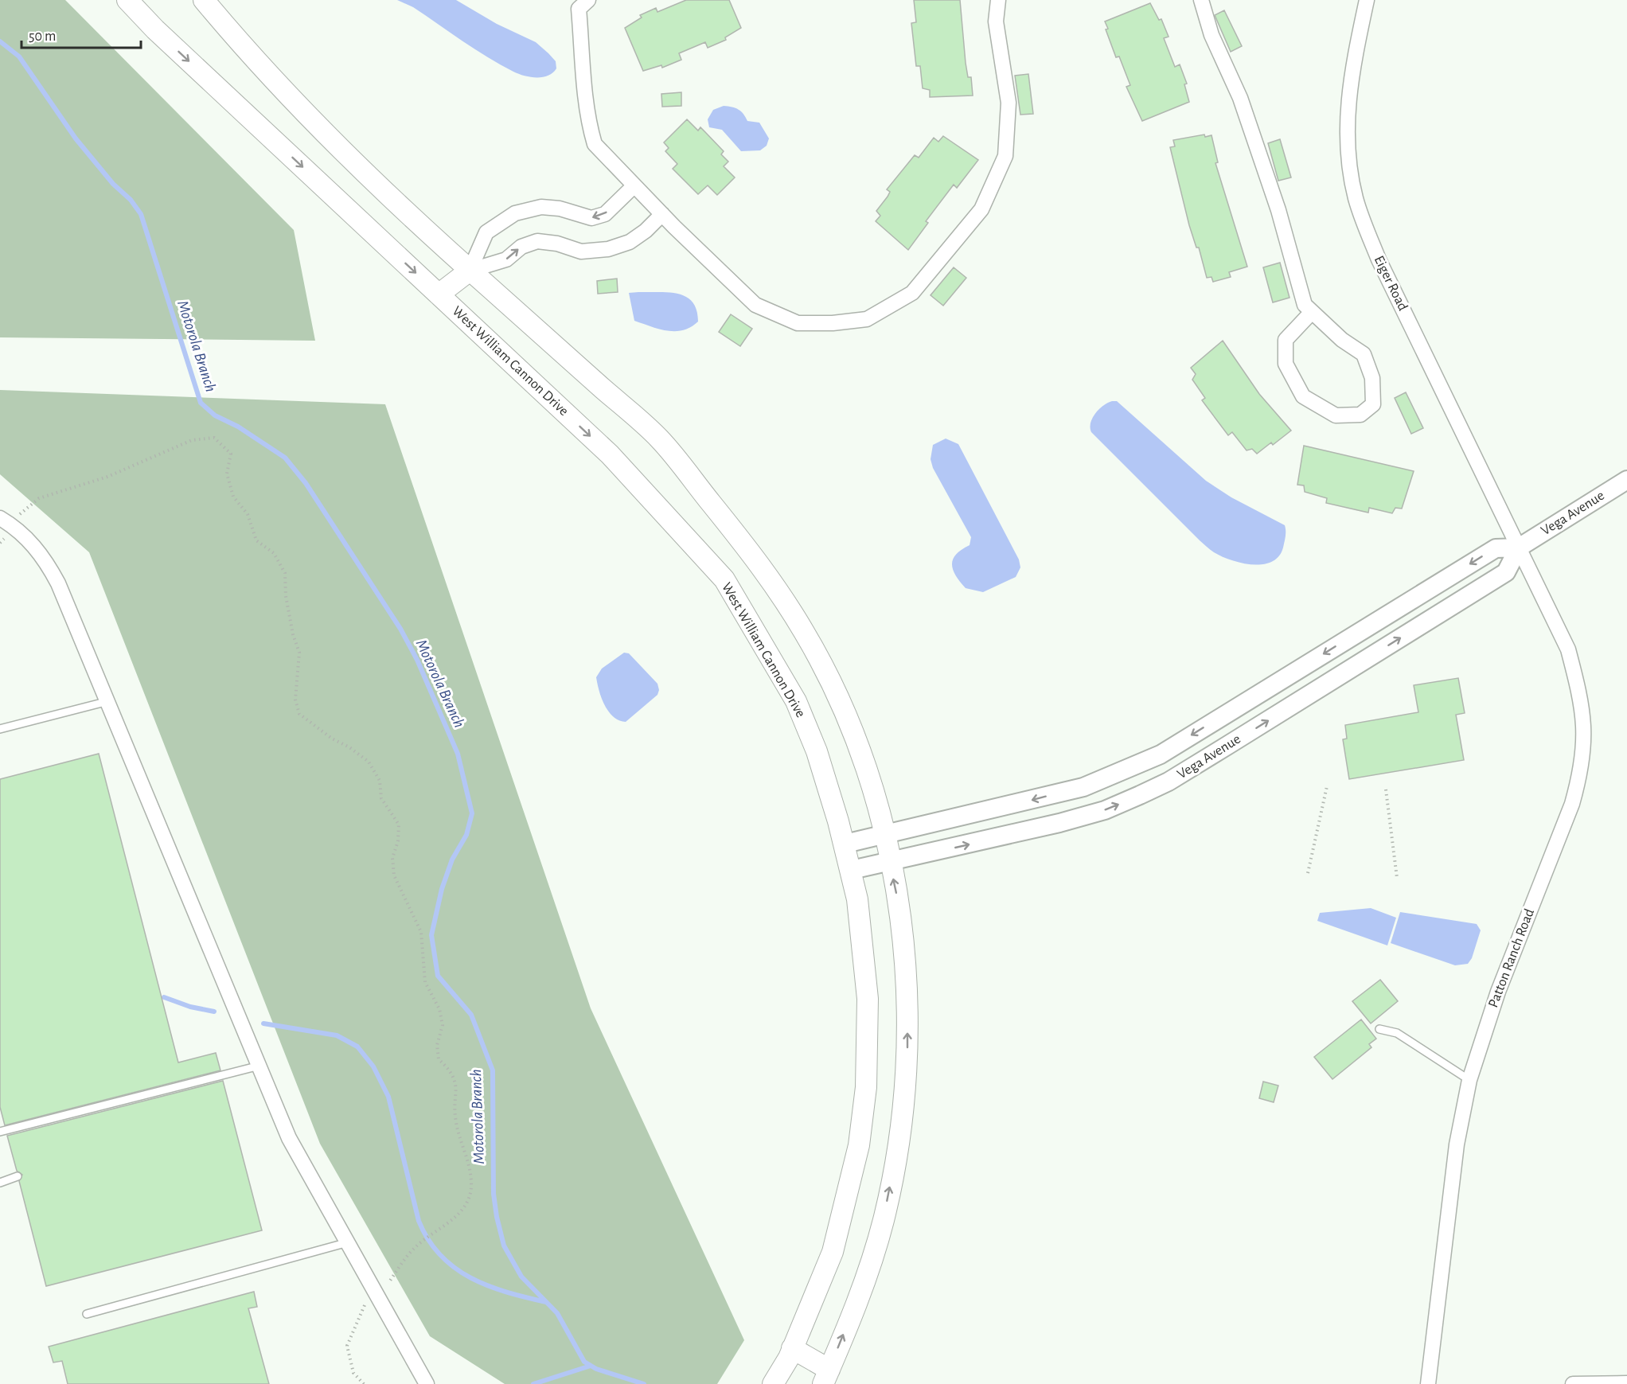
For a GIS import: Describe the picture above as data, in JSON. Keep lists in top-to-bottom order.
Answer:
{
  "streets": {
    "main road": ["West William Cannon Drive"],
    "street": ["Eiger Road", "Vega Avenue", "Patton Ranch Road"]
  },
  "crossings": [
    ["Eiger Road", "Vega Avenue"],
    ["Eiger Road", "Patton Ranch Road"],
    ["West William Cannon Drive", "Vega Avenue"],
    ["Vega Avenue", "Patton Ranch Road"]
  ],
  "water": ["Motorola Branch"],
  "scale_bar": "50 m"
}
